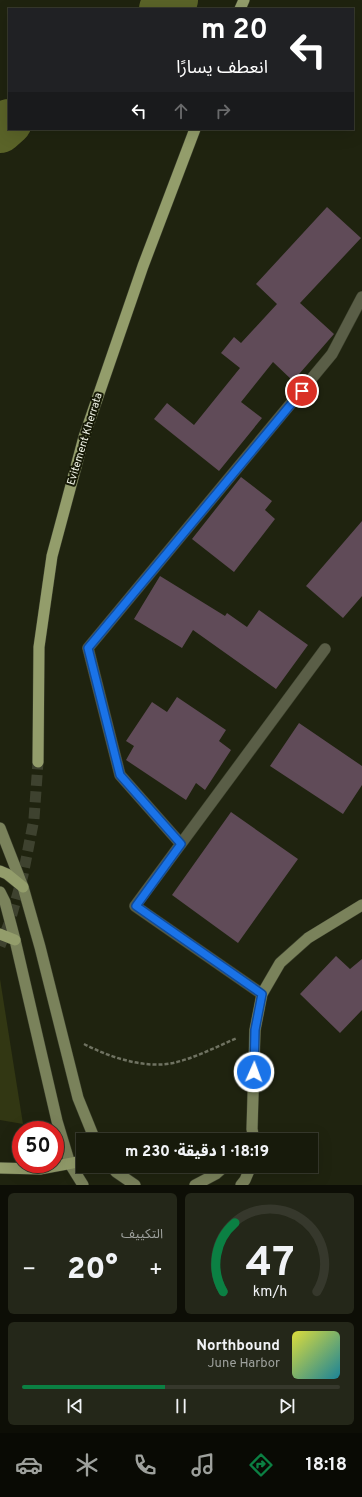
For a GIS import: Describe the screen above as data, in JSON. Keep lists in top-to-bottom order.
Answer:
{
  "streets": {
    "main road": ["Evitement Kherrata"]
  },
  "page": {
    "turn": ["20 m", "انعطف يسارًا"],
    "limit": "50",
    "trip": "18:19 · 1 دقيقة · 230 m",
    "tile": "التكييف",
    "heat": ["−", "20°", "+"],
    "song": ["Northbound", "June Harbor"],
    "tabs": "18:18",
    "gauge": ["47", "km/h"]
  }
}
